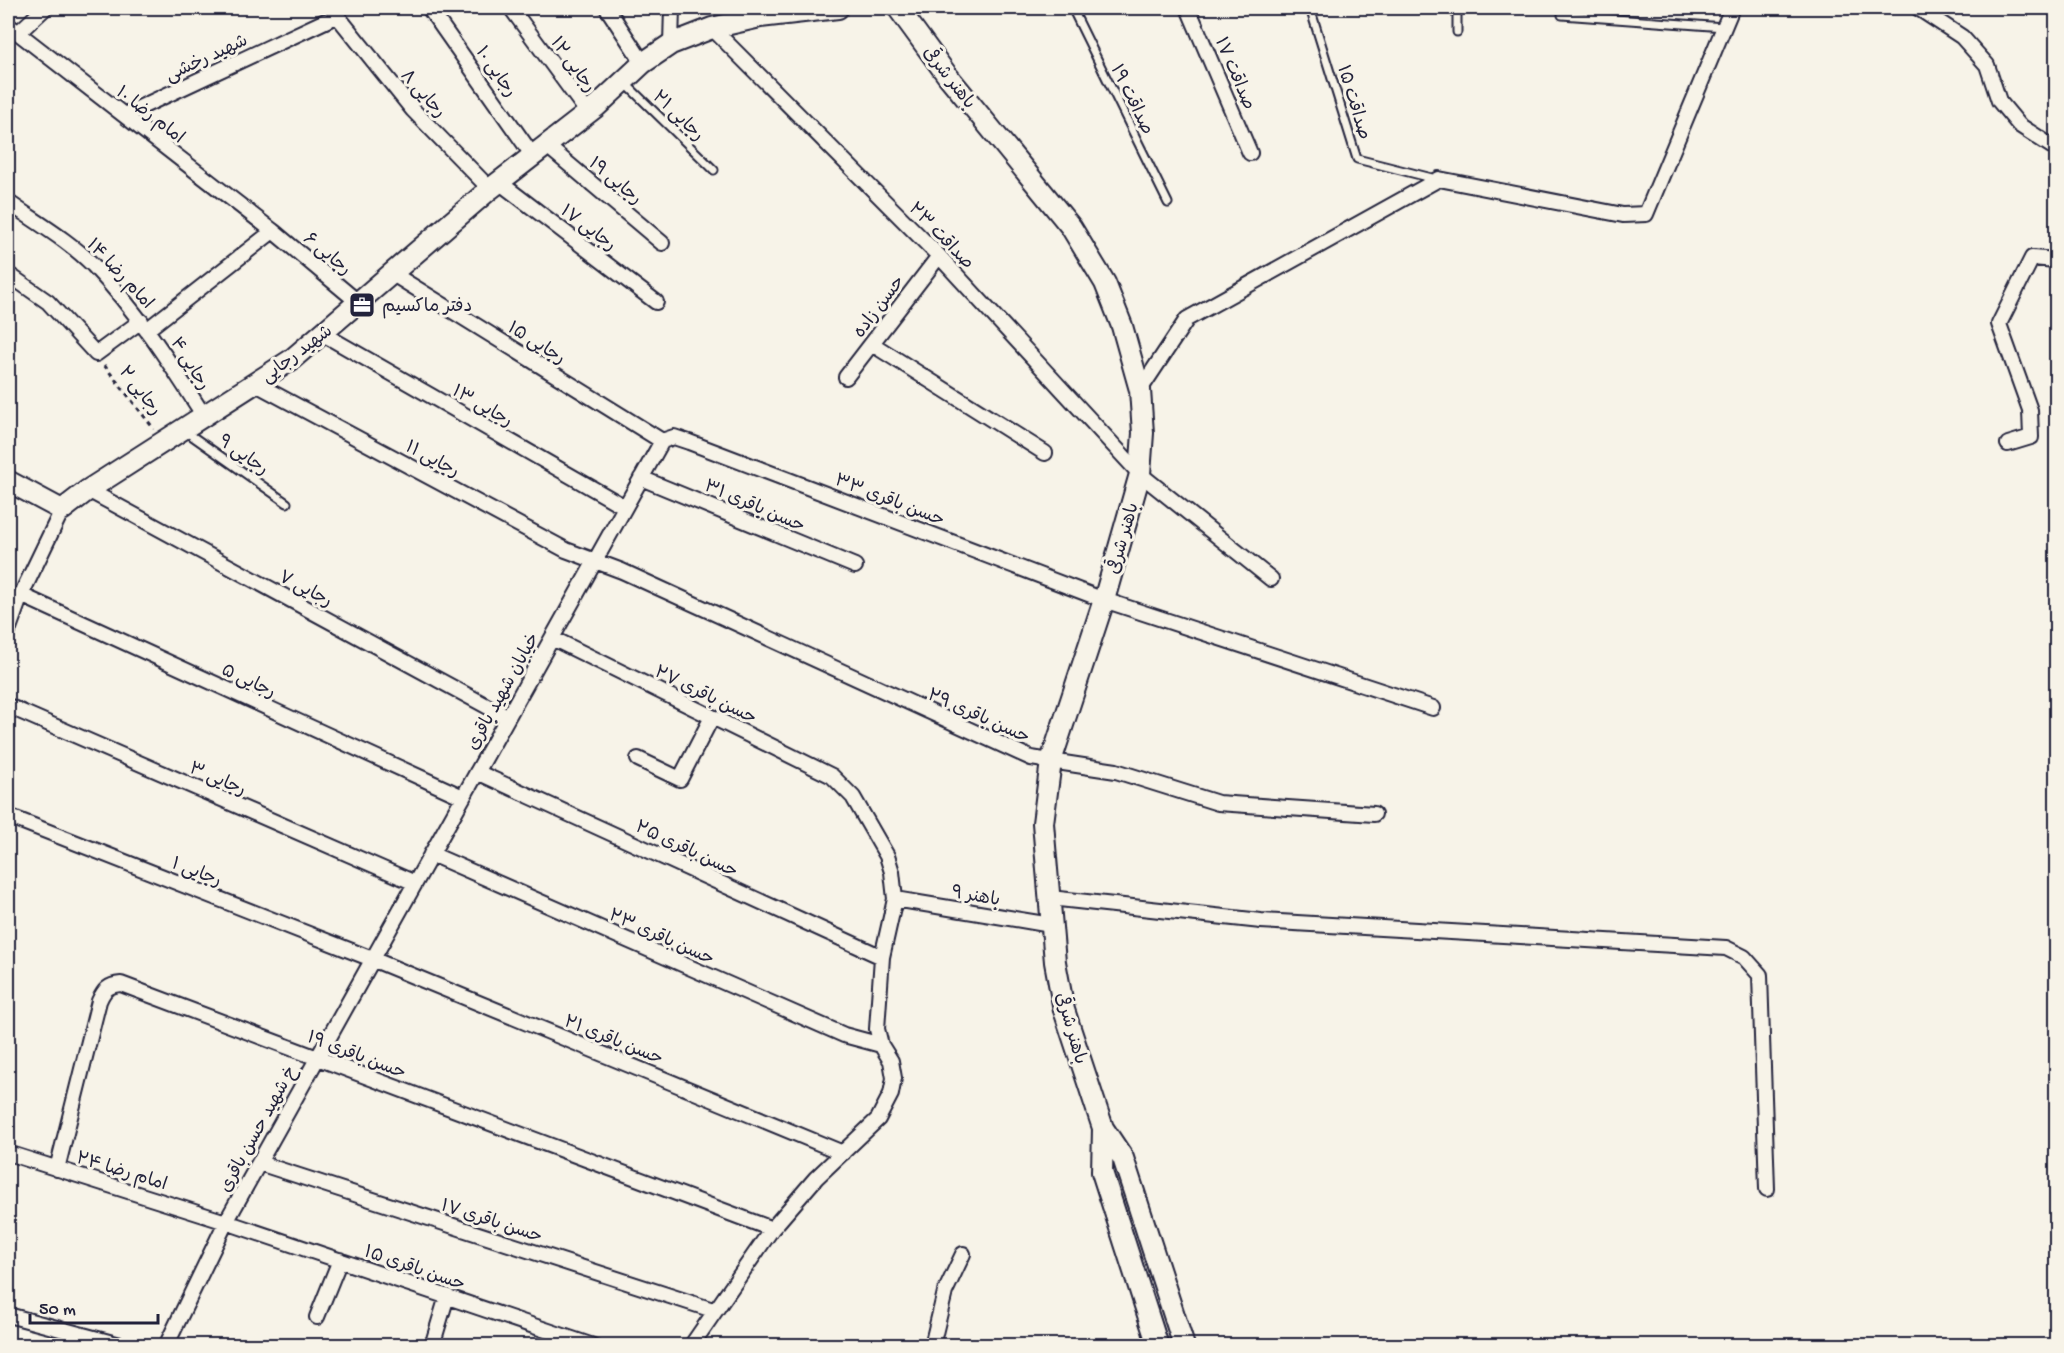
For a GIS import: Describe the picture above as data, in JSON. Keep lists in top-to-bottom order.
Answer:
{
  "streets": {
    "street": [
      "شهید رخشی",
      "رجایی ۱۲",
      "رجایی ۱۰",
      "صداقت ۱۷",
      "باهنر شرقی",
      "رجایی ۸",
      "امام رضا ۱۰",
      "رجایی ۱۹",
      "رجایی ۱۷",
      "صداقت ۲۳",
      "رجایی ۶",
      "امام رضا ۱۴",
      "حسن زاده",
      "رجایی ۱۵",
      "شهید رجایی",
      "رجایی ۴",
      "رجایی ۱۳",
      "رجایی ۱۱",
      "حسن باقری ۳۳",
      "حسن باقری ۳۱",
      "رجایی ۷",
      "رجایی ۵",
      "خیابان شهید باقری",
      "حسن باقری ۲۷",
      "حسن باقری ۲۹",
      "رجایی ۳",
      "حسن باقری ۲۵",
      "رجایی ۱",
      "باهنر ۹",
      "حسن باقری ۲۳",
      "حسن باقری ۲۱",
      "حسن باقری ۱۹",
      "خ شهید حسن باقری",
      "امام رضا ۲۴",
      "حسن باقری ۱۷",
      "حسن باقری ۱۵"
    ],
    "lane": [
      "صداقت ۱۹",
      "صداقت ۱۵",
      "رجایی ۲۱",
      "رجایی ۹"
    ],
    "path": ["رجایی ۲"]
  },
  "crossings": [
    ["شهید رخشی", "رجایی ۸"],
    ["شهید رخشی", "امام رضا ۱۰"],
    ["رجایی ۱۲", "شهید رجایی"],
    ["رجایی ۱۰", "رجایی ۱۹"],
    ["رجایی ۱۰", "شهید رجایی"],
    ["باهنر شرقی", "صداقت ۲۳"],
    ["باهنر شرقی", "حسن باقری ۳۳"],
    ["باهنر شرقی", "حسن باقری ۲۹"],
    ["باهنر شرقی", "باهنر ۹"],
    ["رجایی ۸", "رجایی ۱۷"],
    ["رجایی ۸", "شهید رجایی"],
    ["امام رضا ۱۰", "رجایی ۶"],
    ["رجایی ۲۱", "شهید رجایی"],
    ["رجایی ۱۹", "شهید رجایی"],
    ["رجایی ۱۷", "شهید رجایی"],
    ["صداقت ۲۳", "حسن زاده"],
    ["صداقت ۲۳", "شهید رجایی"],
    ["رجایی ۶", "شهید رجایی"],
    ["امام رضا ۱۴", "رجایی ۴"],
    ["رجایی ۱۵", "شهید رجایی"],
    ["رجایی ۱۵", "حسن باقری ۳۳"],
    ["رجایی ۱۵", "خیابان شهید باقری"],
    ["شهید رجایی", "رجایی ۴"],
    ["شهید رجایی", "رجایی ۲"],
    ["شهید رجایی", "رجایی ۱۳"],
    ["شهید رجایی", "رجایی ۹"],
    ["شهید رجایی", "رجایی ۱۱"],
    ["شهید رجایی", "رجایی ۷"],
    ["شهید رجایی", "رجایی ۵"],
    ["رجایی ۱۳", "خیابان شهید باقری"],
    ["رجایی ۱۱", "خیابان شهید باقری"],
    ["رجایی ۱۱", "حسن باقری ۲۹"],
    ["حسن باقری ۳۳", "خیابان شهید باقری"],
    ["حسن باقری ۳۱", "خیابان شهید باقری"],
    ["رجایی ۷", "خیابان شهید باقری"],
    ["رجایی ۵", "خیابان شهید باقری"],
    ["خیابان شهید باقری", "حسن باقری ۲۷"],
    ["خیابان شهید باقری", "حسن باقری ۲۹"],
    ["خیابان شهید باقری", "رجایی ۳"],
    ["خیابان شهید باقری", "حسن باقری ۲۵"],
    ["خیابان شهید باقری", "رجایی ۱"],
    ["خیابان شهید باقری", "حسن باقری ۲۳"],
    ["خیابان شهید باقری", "حسن باقری ۲۱"],
    ["خیابان شهید باقری", "خ شهید حسن باقری"],
    ["حسن باقری ۲۷", "باهنر ۹"],
    ["رجایی ۱", "حسن باقری ۲۱"],
    ["رجایی ۱", "خ شهید حسن باقری"],
    ["حسن باقری ۲۱", "خ شهید حسن باقری"],
    ["حسن باقری ۱۹", "خ شهید حسن باقری"],
    ["حسن باقری ۱۹", "امام رضا ۲۴"],
    ["خ شهید حسن باقری", "امام رضا ۲۴"],
    ["خ شهید حسن باقری", "حسن باقری ۱۷"],
    ["خ شهید حسن باقری", "حسن باقری ۱۵"],
    ["امام رضا ۲۴", "حسن باقری ۱۵"]
  ],
  "places": {
    "office": ["دفتر ماکسیم"]
  },
  "scale_bar": "50 m"
}
